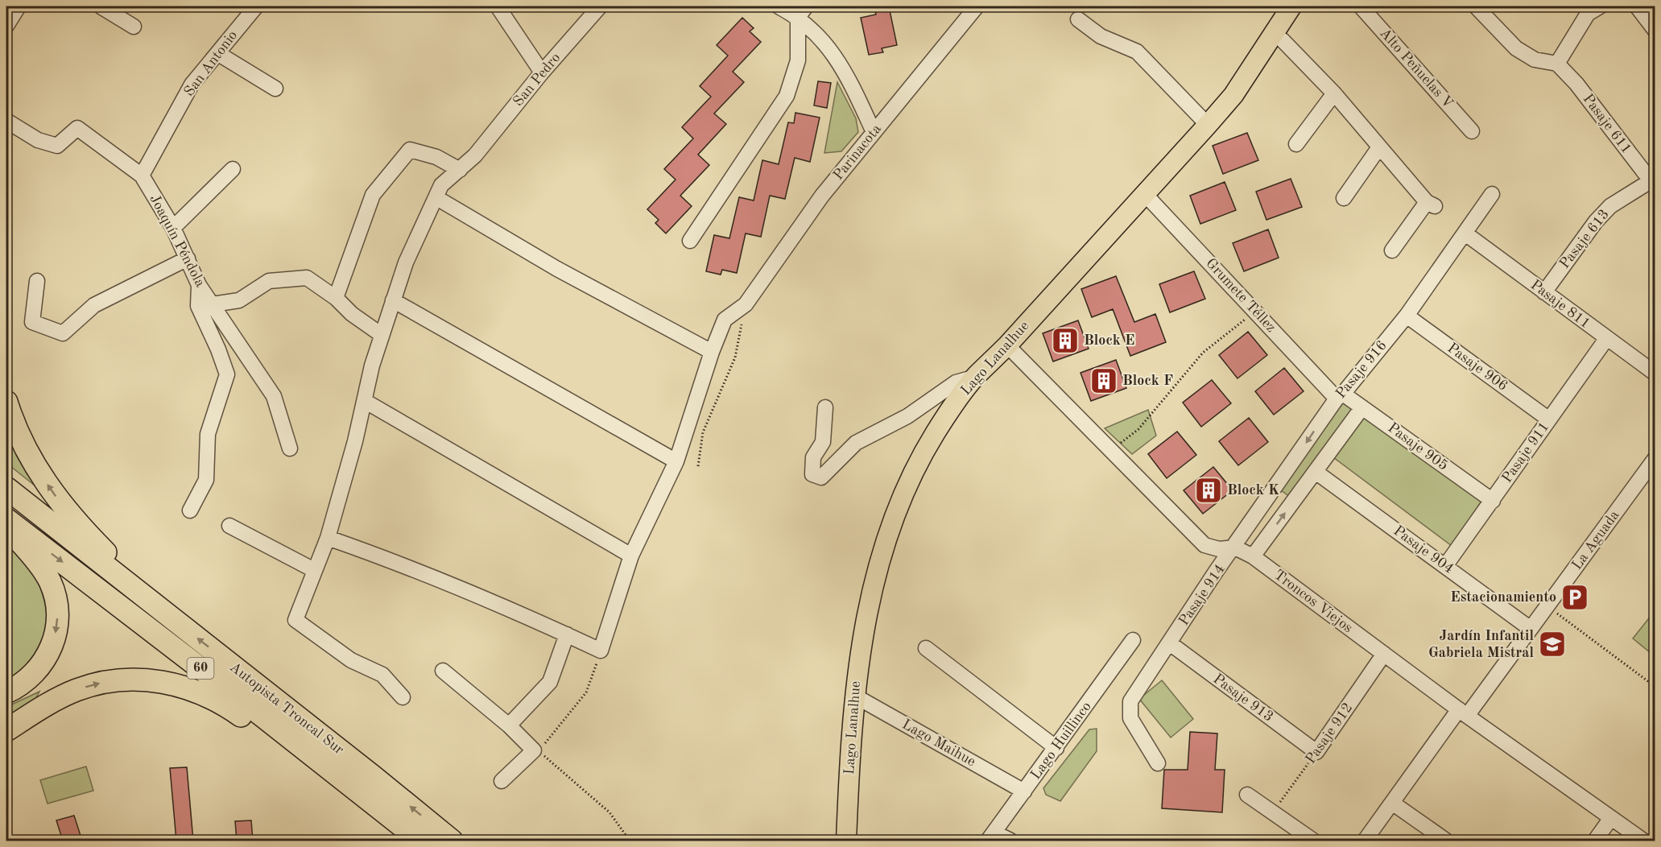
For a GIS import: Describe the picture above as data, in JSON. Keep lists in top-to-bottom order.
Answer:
{
  "streets": {
    "highway": ["60", "Autopista Troncal Sur"],
    "main road": ["Lago Lanalhue"],
    "street": [
      "San Antonio",
      "Alto Peñuelas V",
      "San Pedro",
      "Pasaje 611",
      "Parinacota",
      "Pasaje 613",
      "Joaquín Péndola",
      "Grumete Téllez",
      "Pasaje 811",
      "Pasaje 906",
      "Pasaje 916",
      "Pasaje 905",
      "Pasaje 911",
      "La Aguada",
      "Pasaje 904",
      "Pasaje 914",
      "Troncos Viejos",
      "Pasaje 913",
      "Pasaje 912",
      "Lago Huillinco",
      "Lago Maihue"
    ]
  },
  "crossings": [
    ["San Antonio", "Joaquín Péndola"],
    ["Pasaje 611", "Pasaje 613"],
    ["Pasaje 613", "Pasaje 811"],
    ["Grumete Téllez", "Lago Lanalhue"],
    ["Grumete Téllez", "Pasaje 916"],
    ["Grumete Téllez", "Pasaje 905"],
    ["Pasaje 811", "Pasaje 916"],
    ["Pasaje 811", "Pasaje 911"],
    ["Lago Lanalhue", "Troncos Viejos"],
    ["Lago Lanalhue", "Lago Maihue"],
    ["Pasaje 906", "Pasaje 916"],
    ["Pasaje 906", "Pasaje 911"],
    ["Pasaje 916", "Pasaje 905"],
    ["Pasaje 916", "Pasaje 904"],
    ["Pasaje 916", "Pasaje 914"],
    ["Pasaje 916", "Troncos Viejos"],
    ["Pasaje 905", "Pasaje 911"],
    ["Pasaje 911", "Pasaje 904"],
    ["La Aguada", "Pasaje 904"],
    ["La Aguada", "Troncos Viejos"],
    ["Pasaje 914", "Troncos Viejos"],
    ["Pasaje 914", "Pasaje 913"],
    ["Troncos Viejos", "Pasaje 912"],
    ["Pasaje 913", "Pasaje 912"],
    ["Lago Huillinco", "Lago Maihue"]
  ],
  "places": {
    "building": ["Block E", "Block F", "Block K"],
    "parking": ["Estacionamiento"],
    "school or university": ["Jardín Infantil Gabriela Mistral"]
  }
}
